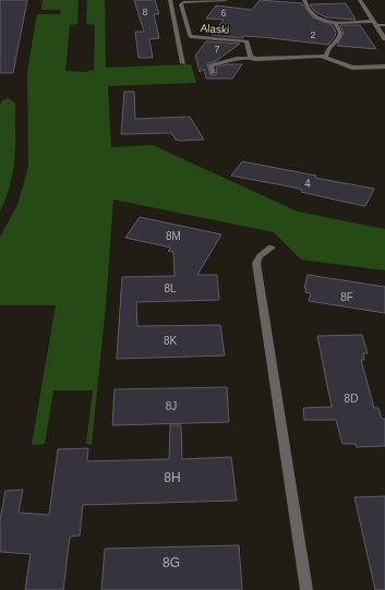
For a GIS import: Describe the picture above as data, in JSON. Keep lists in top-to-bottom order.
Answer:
{
  "streets": {
    "street": ["Alaski"]
  },
  "house_numbers": [
    "8",
    "6",
    "2",
    "7",
    "4",
    "8M",
    "8L",
    "8F",
    "8K",
    "8D",
    "8J",
    "8H",
    "8G"
  ]
}
